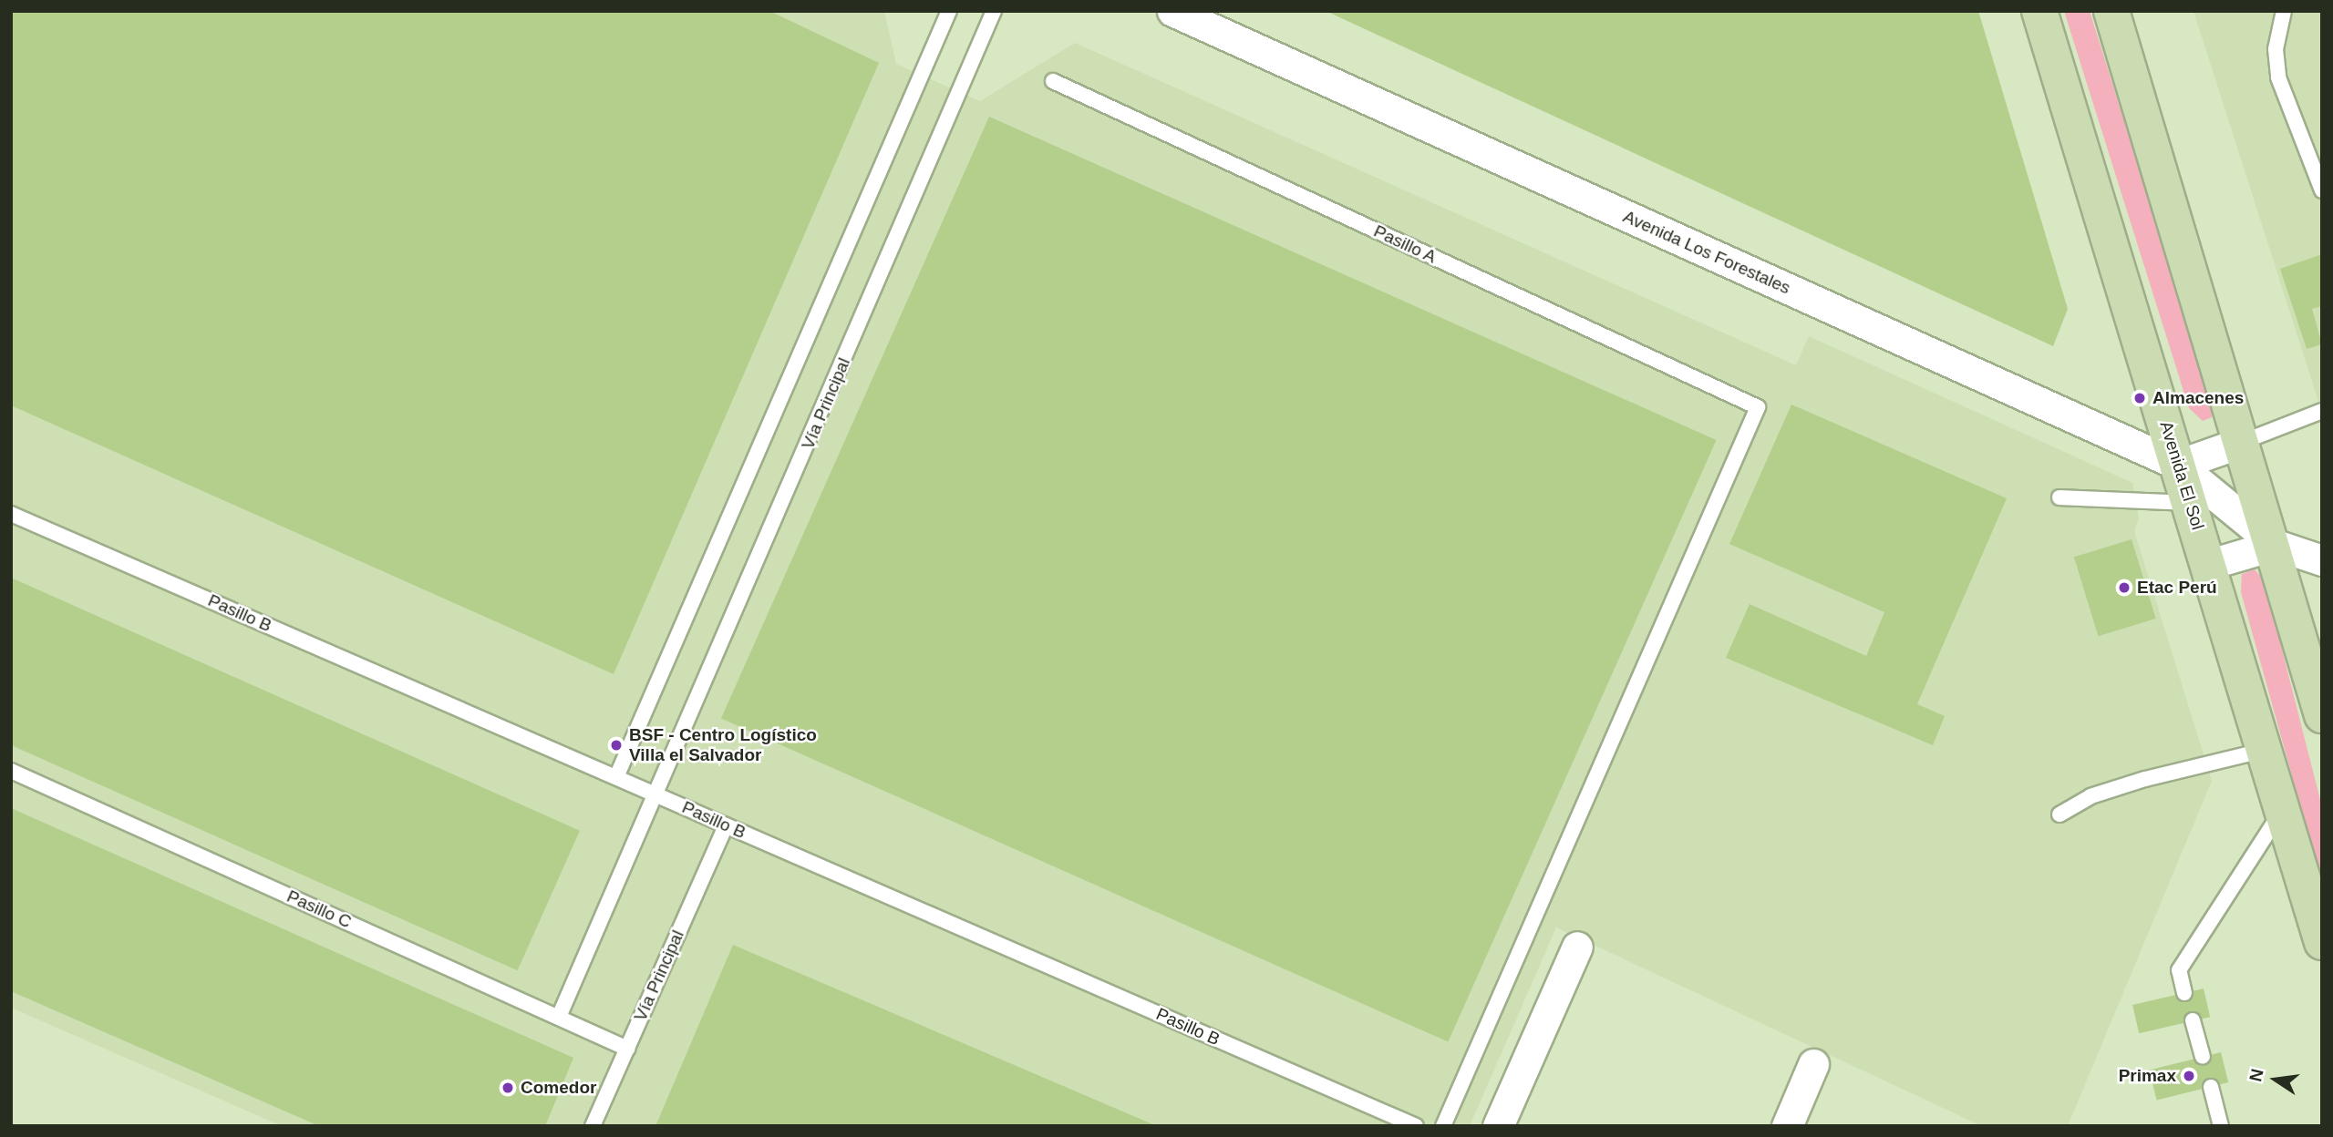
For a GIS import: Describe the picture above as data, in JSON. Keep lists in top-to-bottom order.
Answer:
{
  "streets": {
    "main road": ["Avenida El Sol"],
    "street": ["Avenida Los Forestales"],
    "lane": [
      "Pasillo A",
      "Vía Principal",
      "Pasillo B",
      "Pasillo C"
    ]
  },
  "crossings": [
    ["Avenida Los Forestales", "Avenida El Sol"],
    ["Vía Principal", "Pasillo B"],
    ["Vía Principal", "Pasillo C"]
  ],
  "places": [
    "Almacenes",
    "Etac Perú",
    "BSF - Centro Logístico Villa el Salvador",
    "Primax",
    "Comedor"
  ],
  "north": "left"
}
